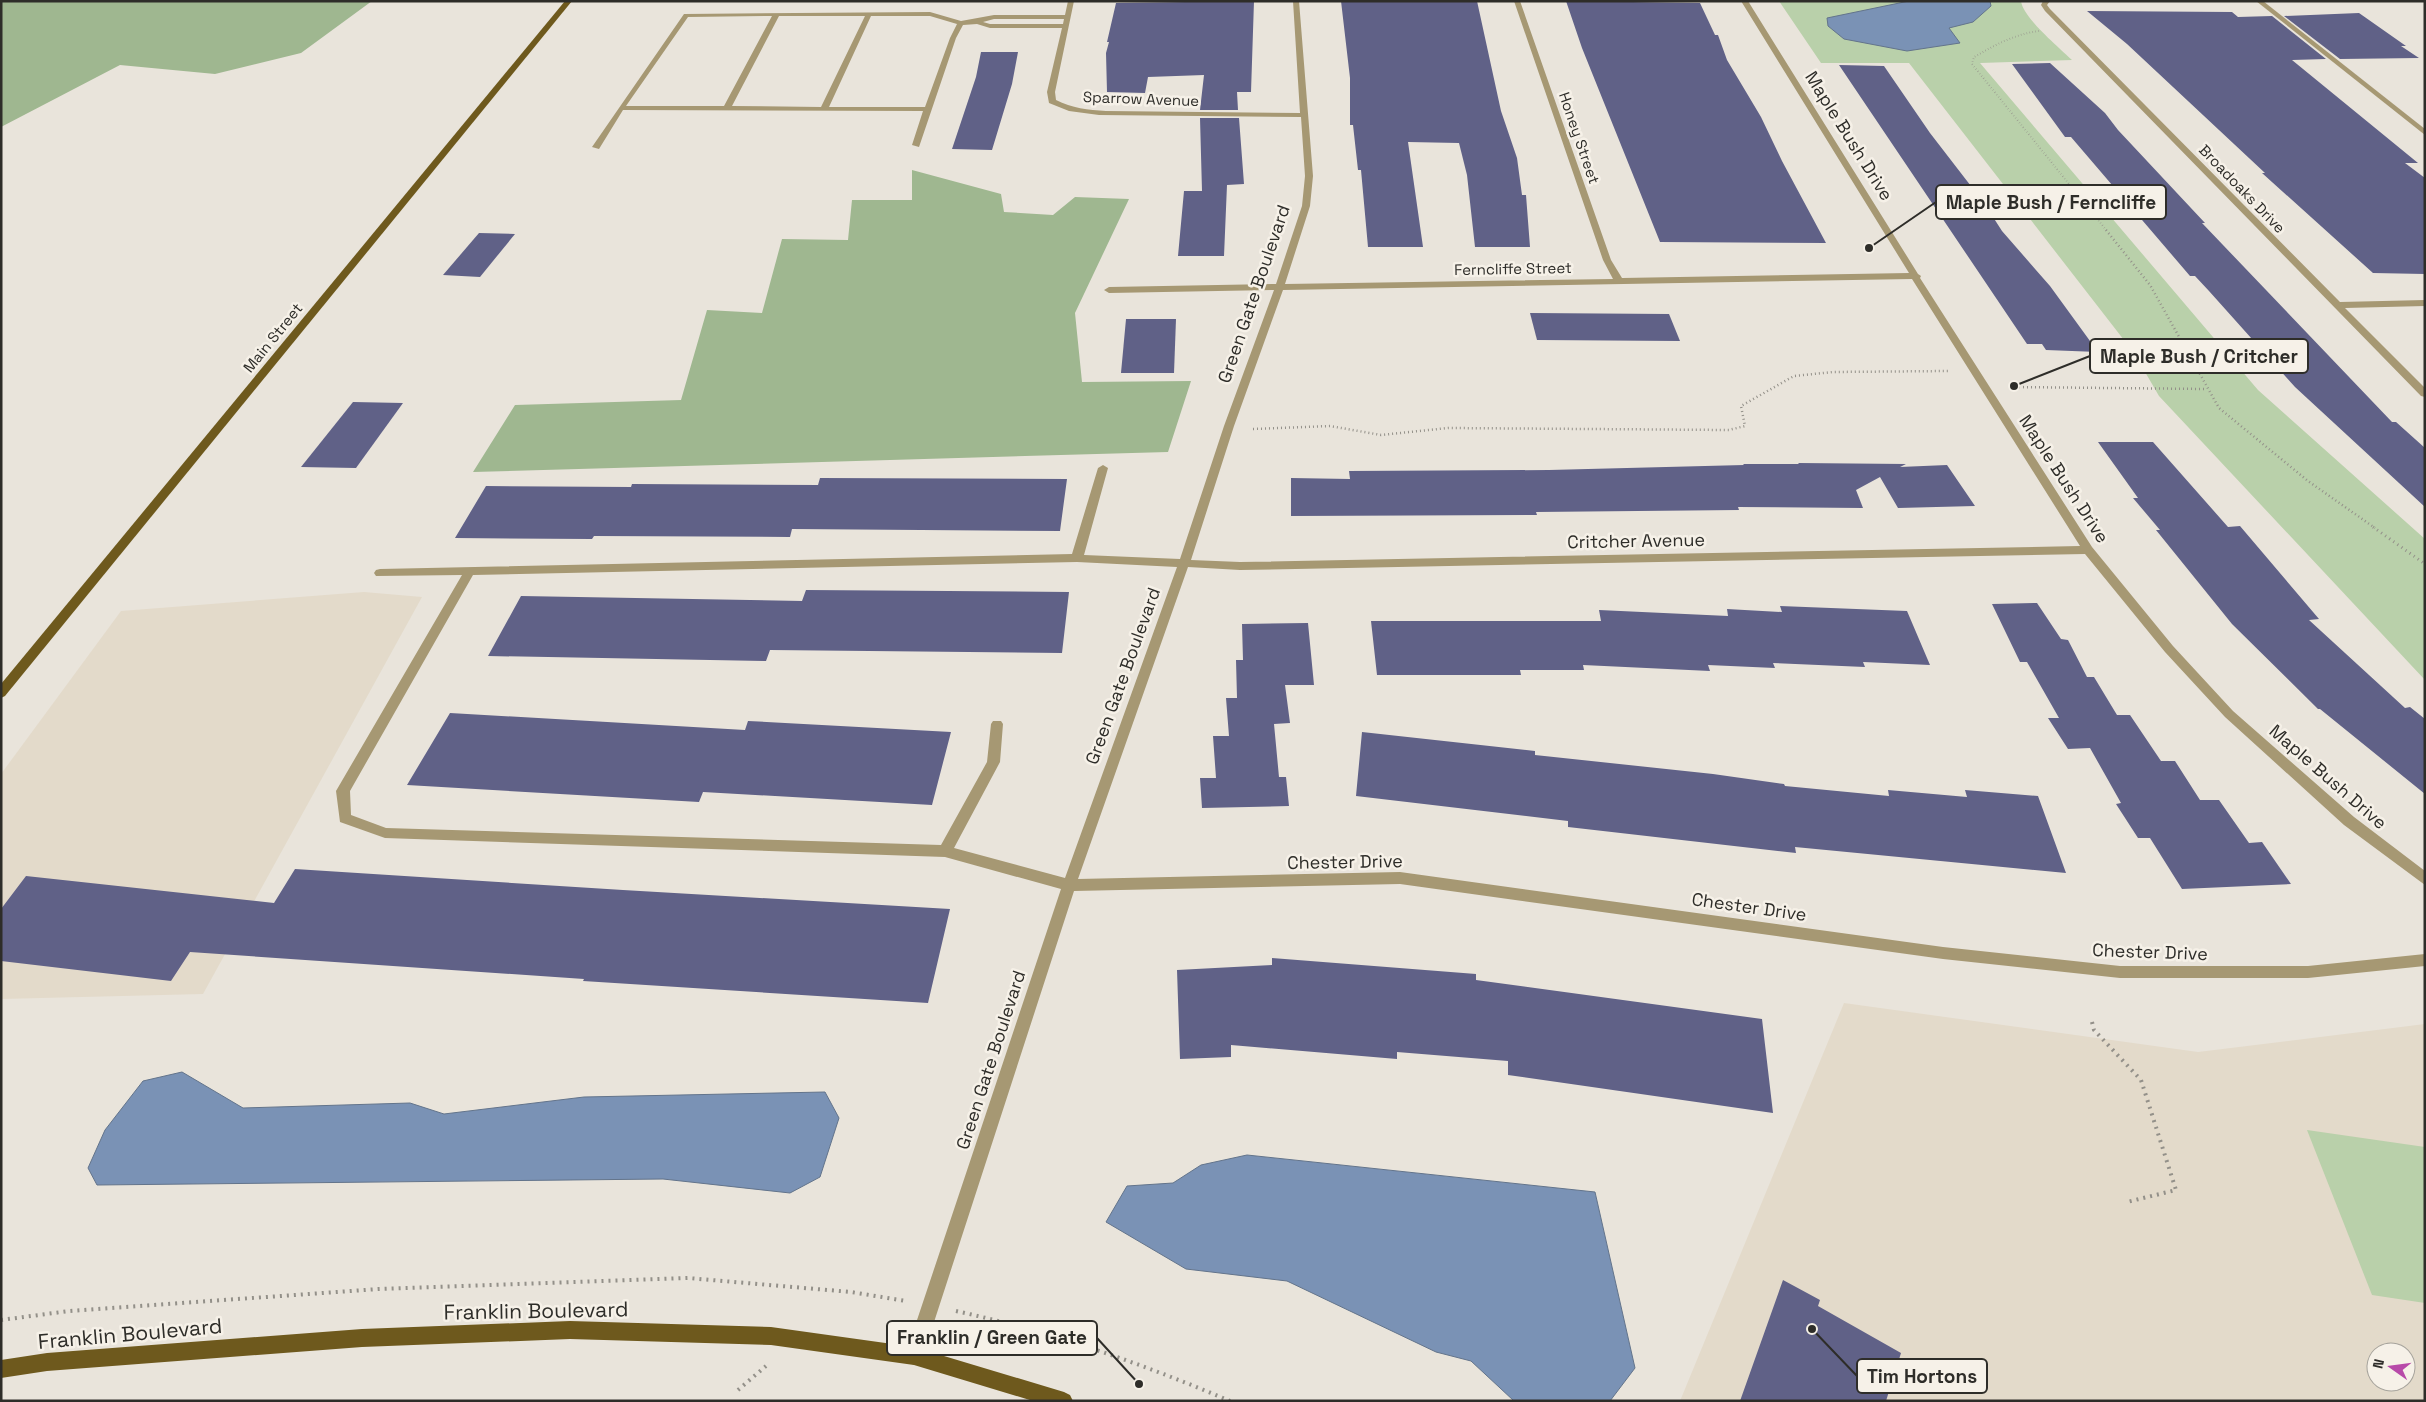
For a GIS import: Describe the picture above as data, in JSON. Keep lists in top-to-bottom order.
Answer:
{
  "streets": {
    "main road": ["Main Street", "Franklin Boulevard"],
    "street": [
      "Sparrow Avenue",
      "Maple Bush Drive",
      "Honey Street",
      "Broadoaks Drive",
      "Ferncliffe Street",
      "Green Gate Boulevard",
      "Critcher Avenue",
      "Chester Drive"
    ]
  },
  "crossings": [
    ["Sparrow Avenue", "Green Gate Boulevard"],
    ["Maple Bush Drive", "Ferncliffe Street"],
    ["Maple Bush Drive", "Critcher Avenue"],
    ["Honey Street", "Ferncliffe Street"],
    ["Ferncliffe Street", "Green Gate Boulevard"],
    ["Green Gate Boulevard", "Critcher Avenue"],
    ["Green Gate Boulevard", "Chester Drive"],
    ["Green Gate Boulevard", "Franklin Boulevard"],
    ["Critcher Avenue", "Chester Drive"]
  ],
  "places": [
    "Maple Bush / Ferncliffe",
    "Maple Bush / Critcher",
    "Tim Hortons",
    "Franklin / Green Gate"
  ],
  "north": "left"
}
